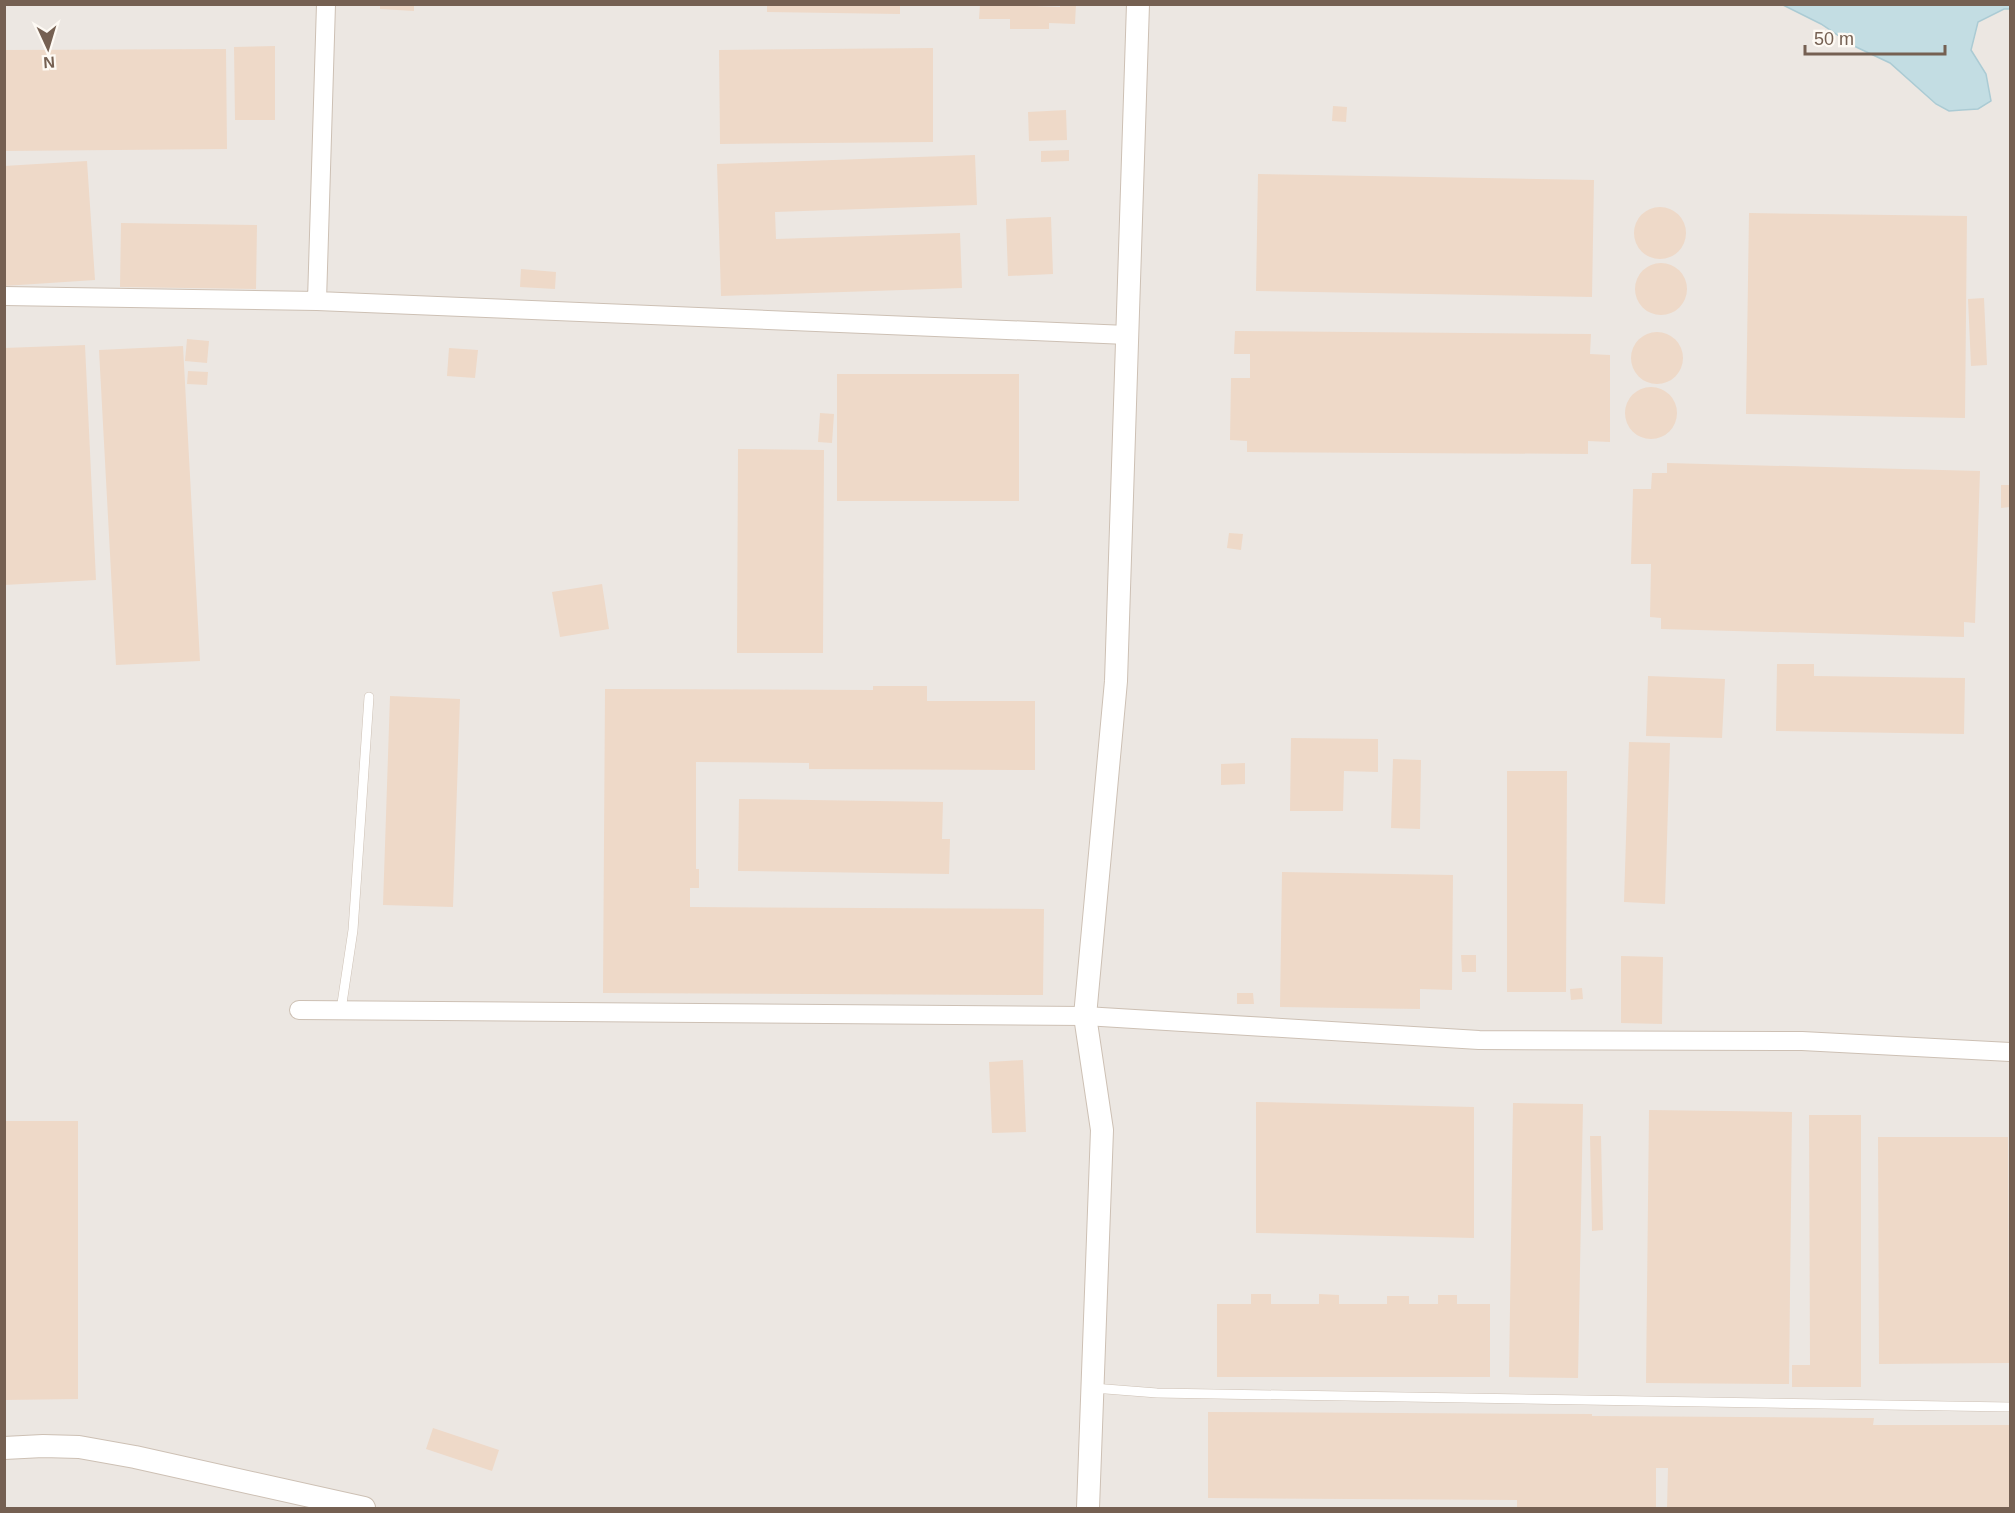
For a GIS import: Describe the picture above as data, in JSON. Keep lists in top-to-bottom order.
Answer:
{
  "scale_bar": "50 m",
  "north": "bottom"
}
